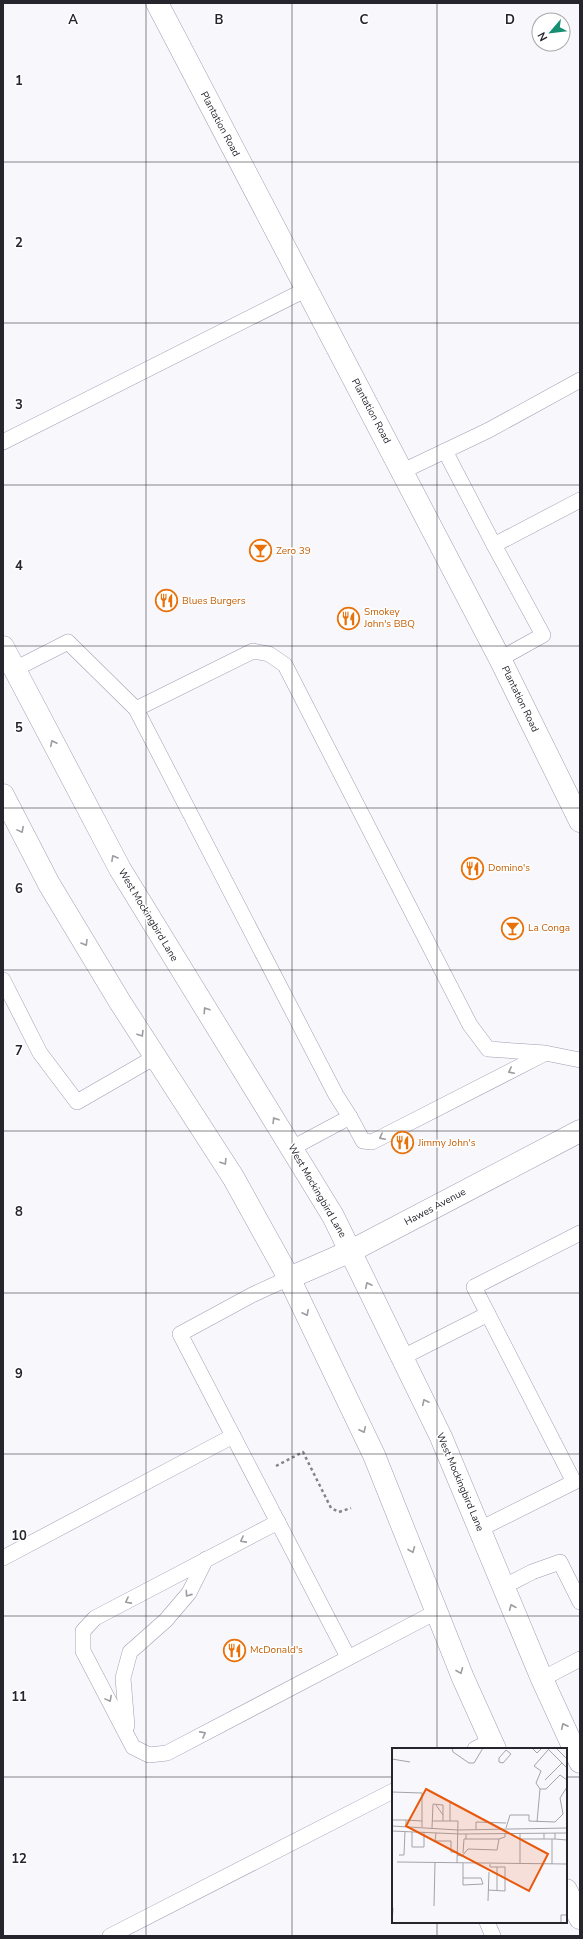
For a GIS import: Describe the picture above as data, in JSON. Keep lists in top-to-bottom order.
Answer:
{
  "streets": {
    "main road": ["Plantation Road", "West Mockingbird Lane", "Hawes Avenue"]
  },
  "crossings": [
    ["West Mockingbird Lane", "Hawes Avenue"]
  ],
  "places": {
    "bar": ["Zero 39", "La Conga"],
    "restaurant": [
      "Blues Burgers",
      "Smokey John's BBQ",
      "Domino's",
      "Jimmy John's",
      "McDonald's"
    ]
  },
  "north": "bottom left",
  "grid": {
    "columns": [
      "A",
      "B",
      "C",
      "D"
    ],
    "rows": [
      "1",
      "2",
      "3",
      "4",
      "5",
      "6",
      "7",
      "8",
      "9",
      "10",
      "11",
      "12"
    ]
  }
}
